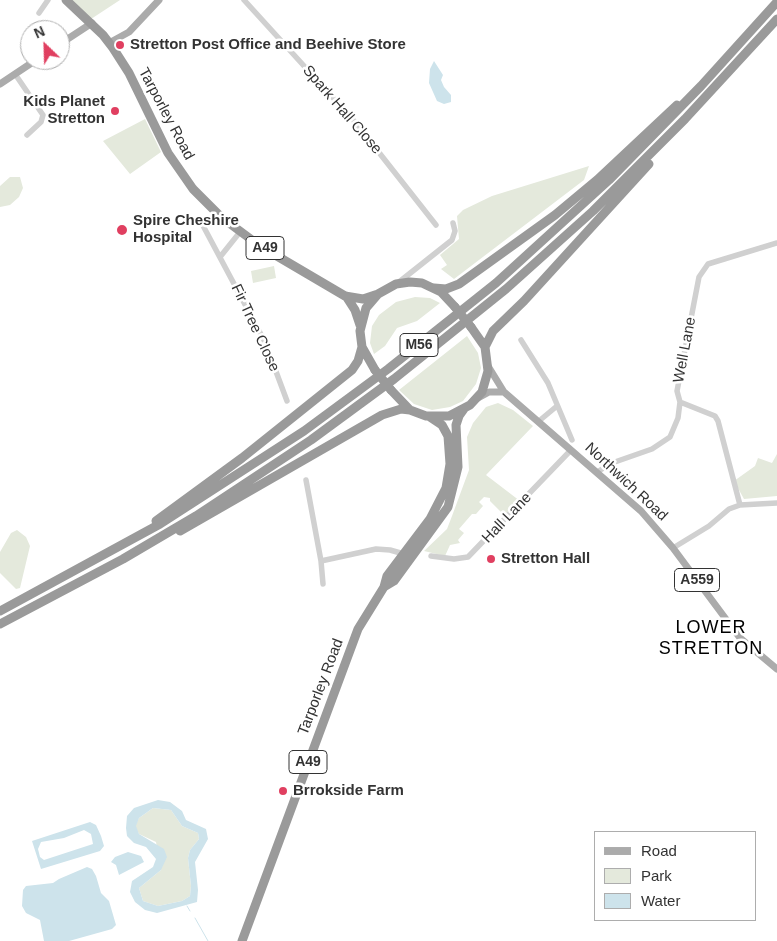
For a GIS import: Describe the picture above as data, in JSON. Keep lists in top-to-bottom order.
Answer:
{
  "streets": {
    "highway": ["Tarporley Road", "A49", "M56"],
    "main road": ["Northwich Road", "A559"],
    "street": [
      "Spark Hall Close",
      "Fir Tree Close",
      "Well Lane",
      "Hall Lane"
    ]
  },
  "crossings": [
    ["Tarporley Road", "A49"],
    ["Tarporley Road", "M56"],
    ["Tarporley Road", "Northwich Road"],
    ["M56", "Northwich Road"],
    ["Well Lane", "Northwich Road"],
    ["Northwich Road", "Hall Lane"]
  ],
  "districts": ["LOWER STRETTON"],
  "places": [
    "Stretton Post Office and Beehive Store",
    "Kids Planet Stretton",
    "Spire Cheshire Hospital",
    "Stretton Hall",
    "Brrokside Farm"
  ],
  "legend": ["Road", "Park", "Water"],
  "north": "top left"
}
